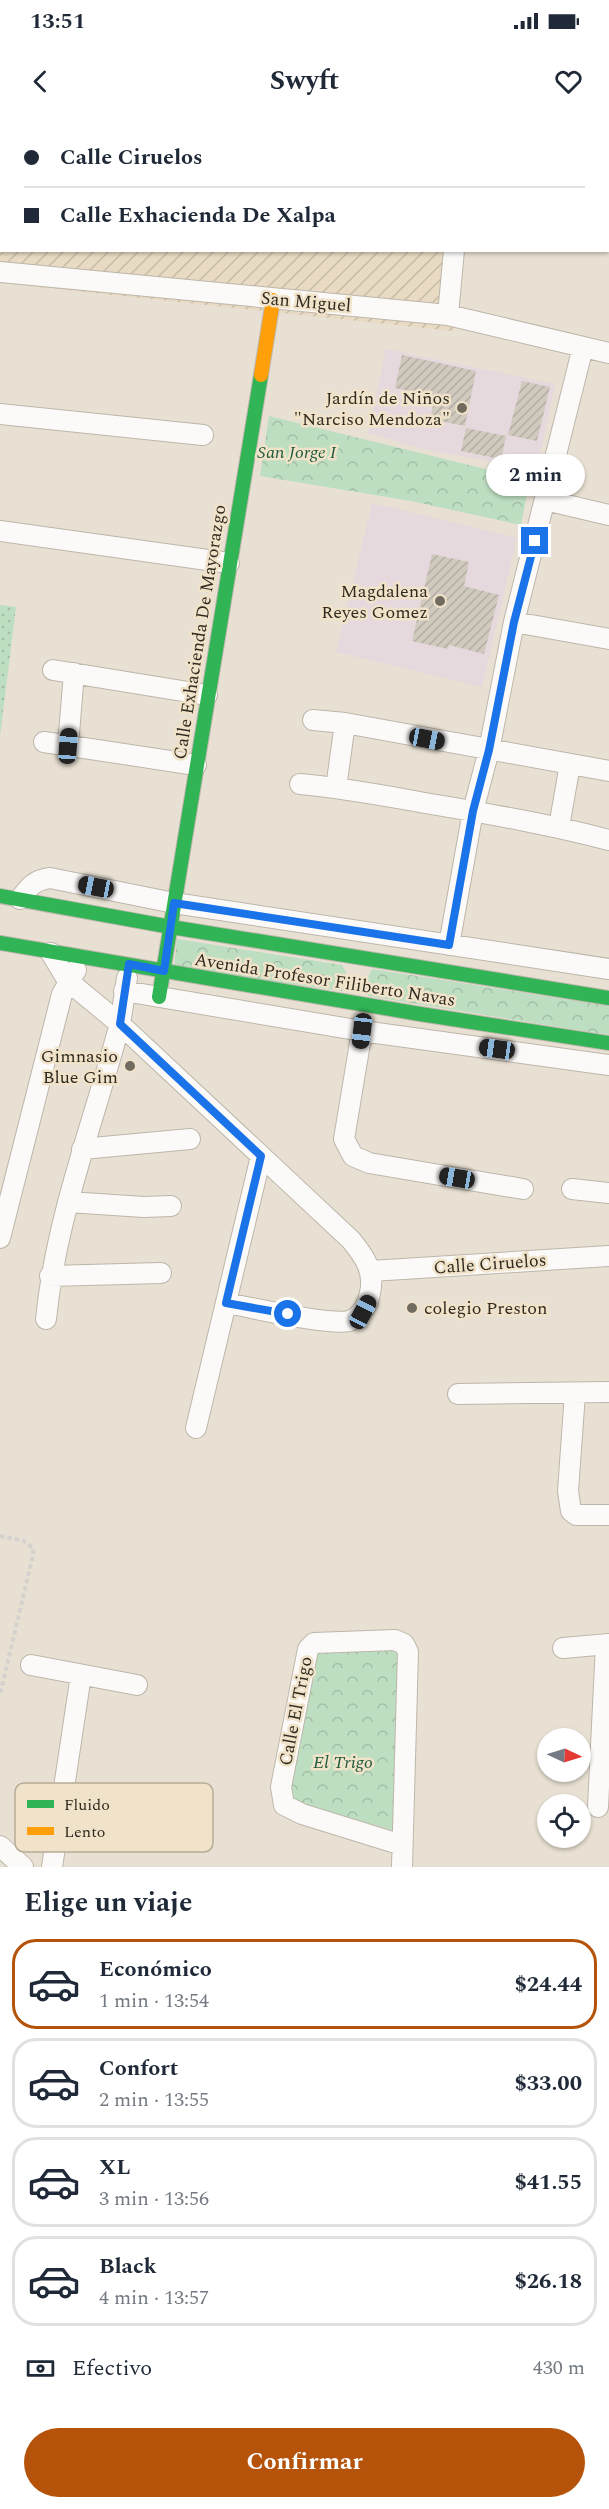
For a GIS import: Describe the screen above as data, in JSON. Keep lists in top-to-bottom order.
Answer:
{
  "streets": {
    "main road": ["Calle Exhacienda De Mayorazgo", "Avenida Profesor Filiberto Navas"],
    "street": ["San Miguel", "Calle Ciruelos", "Calle El Trigo"]
  },
  "crossings": [
    ["San Miguel", "Calle Exhacienda De Mayorazgo"],
    ["Calle Exhacienda De Mayorazgo", "Avenida Profesor Filiberto Navas"]
  ],
  "parks": ["San Jorge I", "El Trigo"],
  "places": [
    "Jardín de Niños \"Narciso Mendoza\"",
    "Magdalena Reyes Gomez",
    "Gimnasio Blue Gim",
    "colegio Preston"
  ],
  "legend": ["Fluido", "Lento"],
  "north": "right",
  "page": {
    "status": "13:51",
    "header": "Swyft",
    "banner": ["Calle Ciruelos", "Calle Exhacienda De Xalpa"],
    "bubble": "2 min",
    "heading": "Elige un viaje",
    "list": [
      {
        "name": "Económico",
        "note": "1 min · 13:54",
        "value": "$24.44"
      },
      {
        "name": "Confort",
        "note": "2 min · 13:55",
        "value": "$33.00"
      },
      {
        "name": "XL",
        "note": "3 min · 13:56",
        "value": "$41.55"
      },
      {
        "name": "Black",
        "note": "4 min · 13:57",
        "value": "$26.18"
      }
    ],
    "pay": ["Efectivo", "430 m"],
    "buttons": "Confirmar"
  }
}
